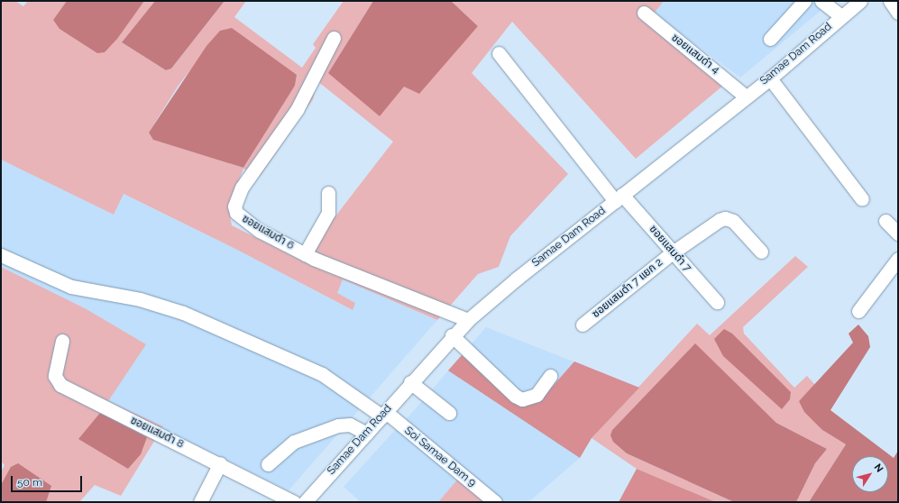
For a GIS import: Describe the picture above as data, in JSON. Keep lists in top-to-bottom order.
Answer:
{
  "streets": {
    "street": [
      "ซอยแสมดำ 4",
      "Samae Dam Road",
      "ซอยแสมดำ 6",
      "ซอยแสมดำ 7",
      "ซอยแสมดำ 7 แยก 2",
      "ซอยแสมดำ 8",
      "Soi Samae Dam 9"
    ]
  },
  "crossings": [
    ["ซอยแสมดำ 4", "Samae Dam Road"],
    ["Samae Dam Road", "ซอยแสมดำ 6"],
    ["Samae Dam Road", "ซอยแสมดำ 7"],
    ["Samae Dam Road", "ซอยแสมดำ 8"],
    ["Samae Dam Road", "Soi Samae Dam 9"],
    ["ซอยแสมดำ 7", "ซอยแสมดำ 7 แยก 2"]
  ],
  "scale_bar": "50 m",
  "north": "top right"
}
